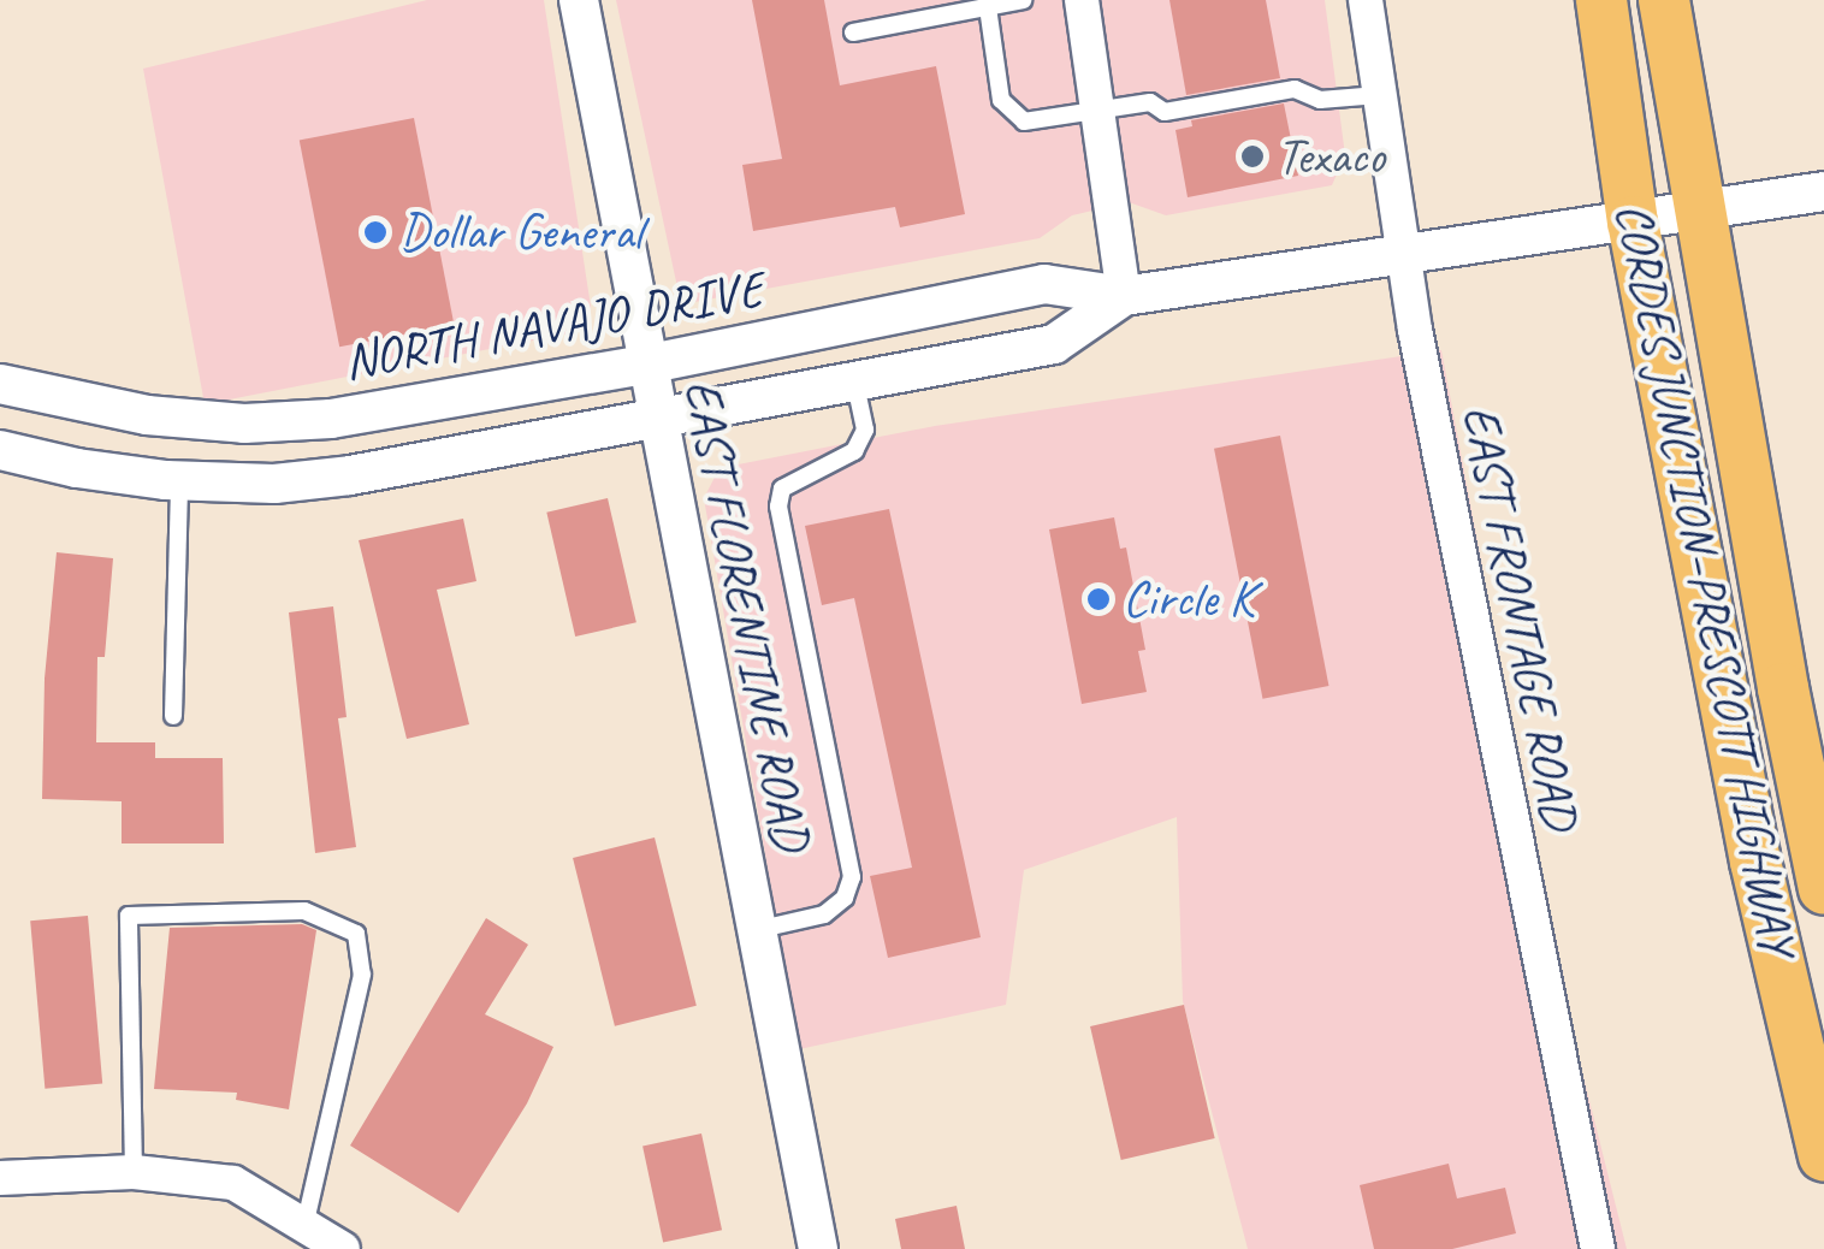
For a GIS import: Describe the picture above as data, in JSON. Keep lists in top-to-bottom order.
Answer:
{
  "streets": {
    "main road": ["CORDES JUNCTION–PRESCOTT HIGHWAY"],
    "street": ["NORTH NAVAJO DRIVE", "EAST FLORENTINE ROAD", "EAST FRONTAGE ROAD"]
  },
  "crossings": [
    ["NORTH NAVAJO DRIVE", "CORDES JUNCTION–PRESCOTT HIGHWAY"],
    ["NORTH NAVAJO DRIVE", "EAST FLORENTINE ROAD"],
    ["NORTH NAVAJO DRIVE", "EAST FRONTAGE ROAD"]
  ],
  "places": ["Texaco", "Dollar General", "Circle K"]
}
